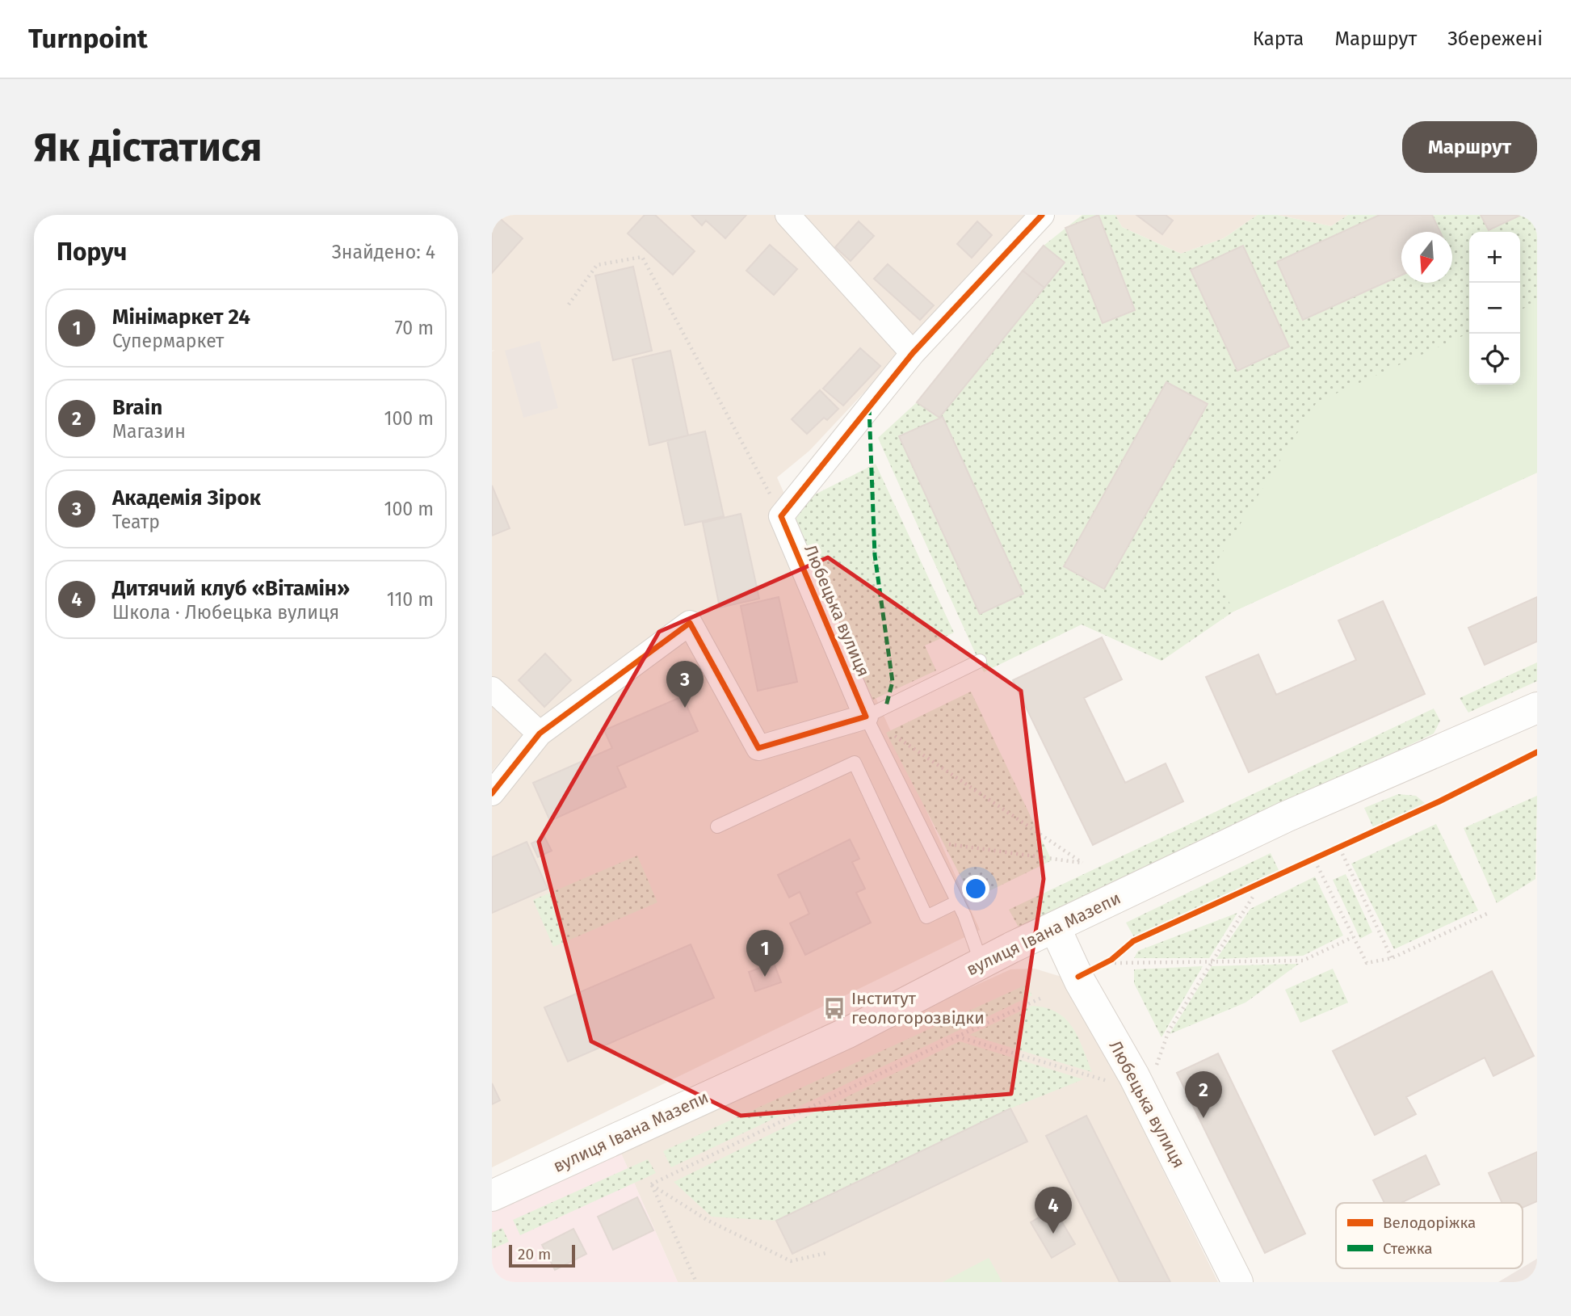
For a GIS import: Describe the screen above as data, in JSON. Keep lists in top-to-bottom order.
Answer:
{
  "streets": {
    "main road": ["Любецька вулиця", "вулиця Івана Мазепи"]
  },
  "crossings": [
    ["Любецька вулиця", "вулиця Івана Мазепи"]
  ],
  "places": {
    "bus stop": ["Інститут геологорозвідки"]
  },
  "legend": ["Велодоріжка", "Стежка"],
  "scale_bar": "20 m",
  "north": "bottom",
  "page": {
    "header": "Turnpoint",
    "nav": ["Карта", "Маршрут", "Збережені"],
    "buttons": "Маршрут",
    "title": "Як дістатися",
    "heading": ["Поруч", "Знайдено: 4"],
    "map_buttons": ["+", "−"],
    "list": [
      {
        "mark": "1",
        "name": "Мінімаркет 24",
        "note": "Супермаркет",
        "value": "70 m"
      },
      {
        "mark": "2",
        "name": "Brain",
        "note": "Магазин",
        "value": "100 m"
      },
      {
        "mark": "3",
        "name": "Академія Зірок",
        "note": "Театр",
        "value": "100 m"
      },
      {
        "mark": "4",
        "name": "Дитячий клуб «Вітамін»",
        "note": "Школа · Любецька вулиця",
        "value": "110 m"
      }
    ],
    "pins": [
      "3",
      "1",
      "2",
      "4"
    ],
    "scale": "20 m"
  }
}
